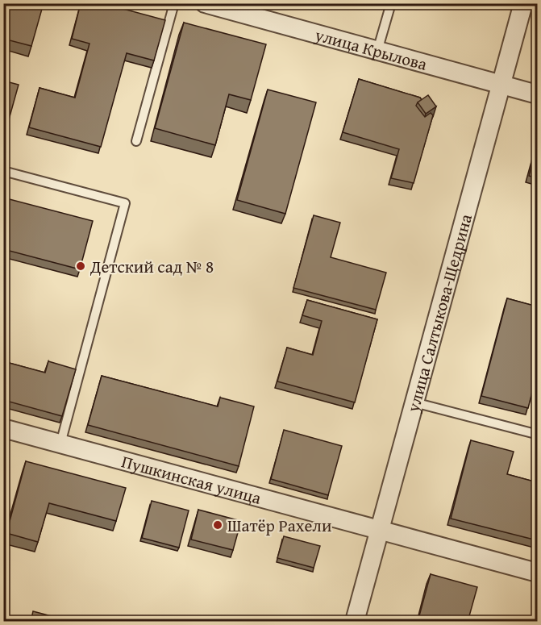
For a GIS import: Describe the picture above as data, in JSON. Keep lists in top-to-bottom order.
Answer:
{
  "streets": {
    "street": ["улица Крылова", "улица Салтыкова-Щедрина", "Пушкинская улица"]
  },
  "crossings": [
    ["улица Крылова", "улица Салтыкова-Щедрина"],
    ["улица Салтыкова-Щедрина", "Пушкинская улица"]
  ],
  "places": ["Детский сад № 8", "Шатёр Рахели"]
}
